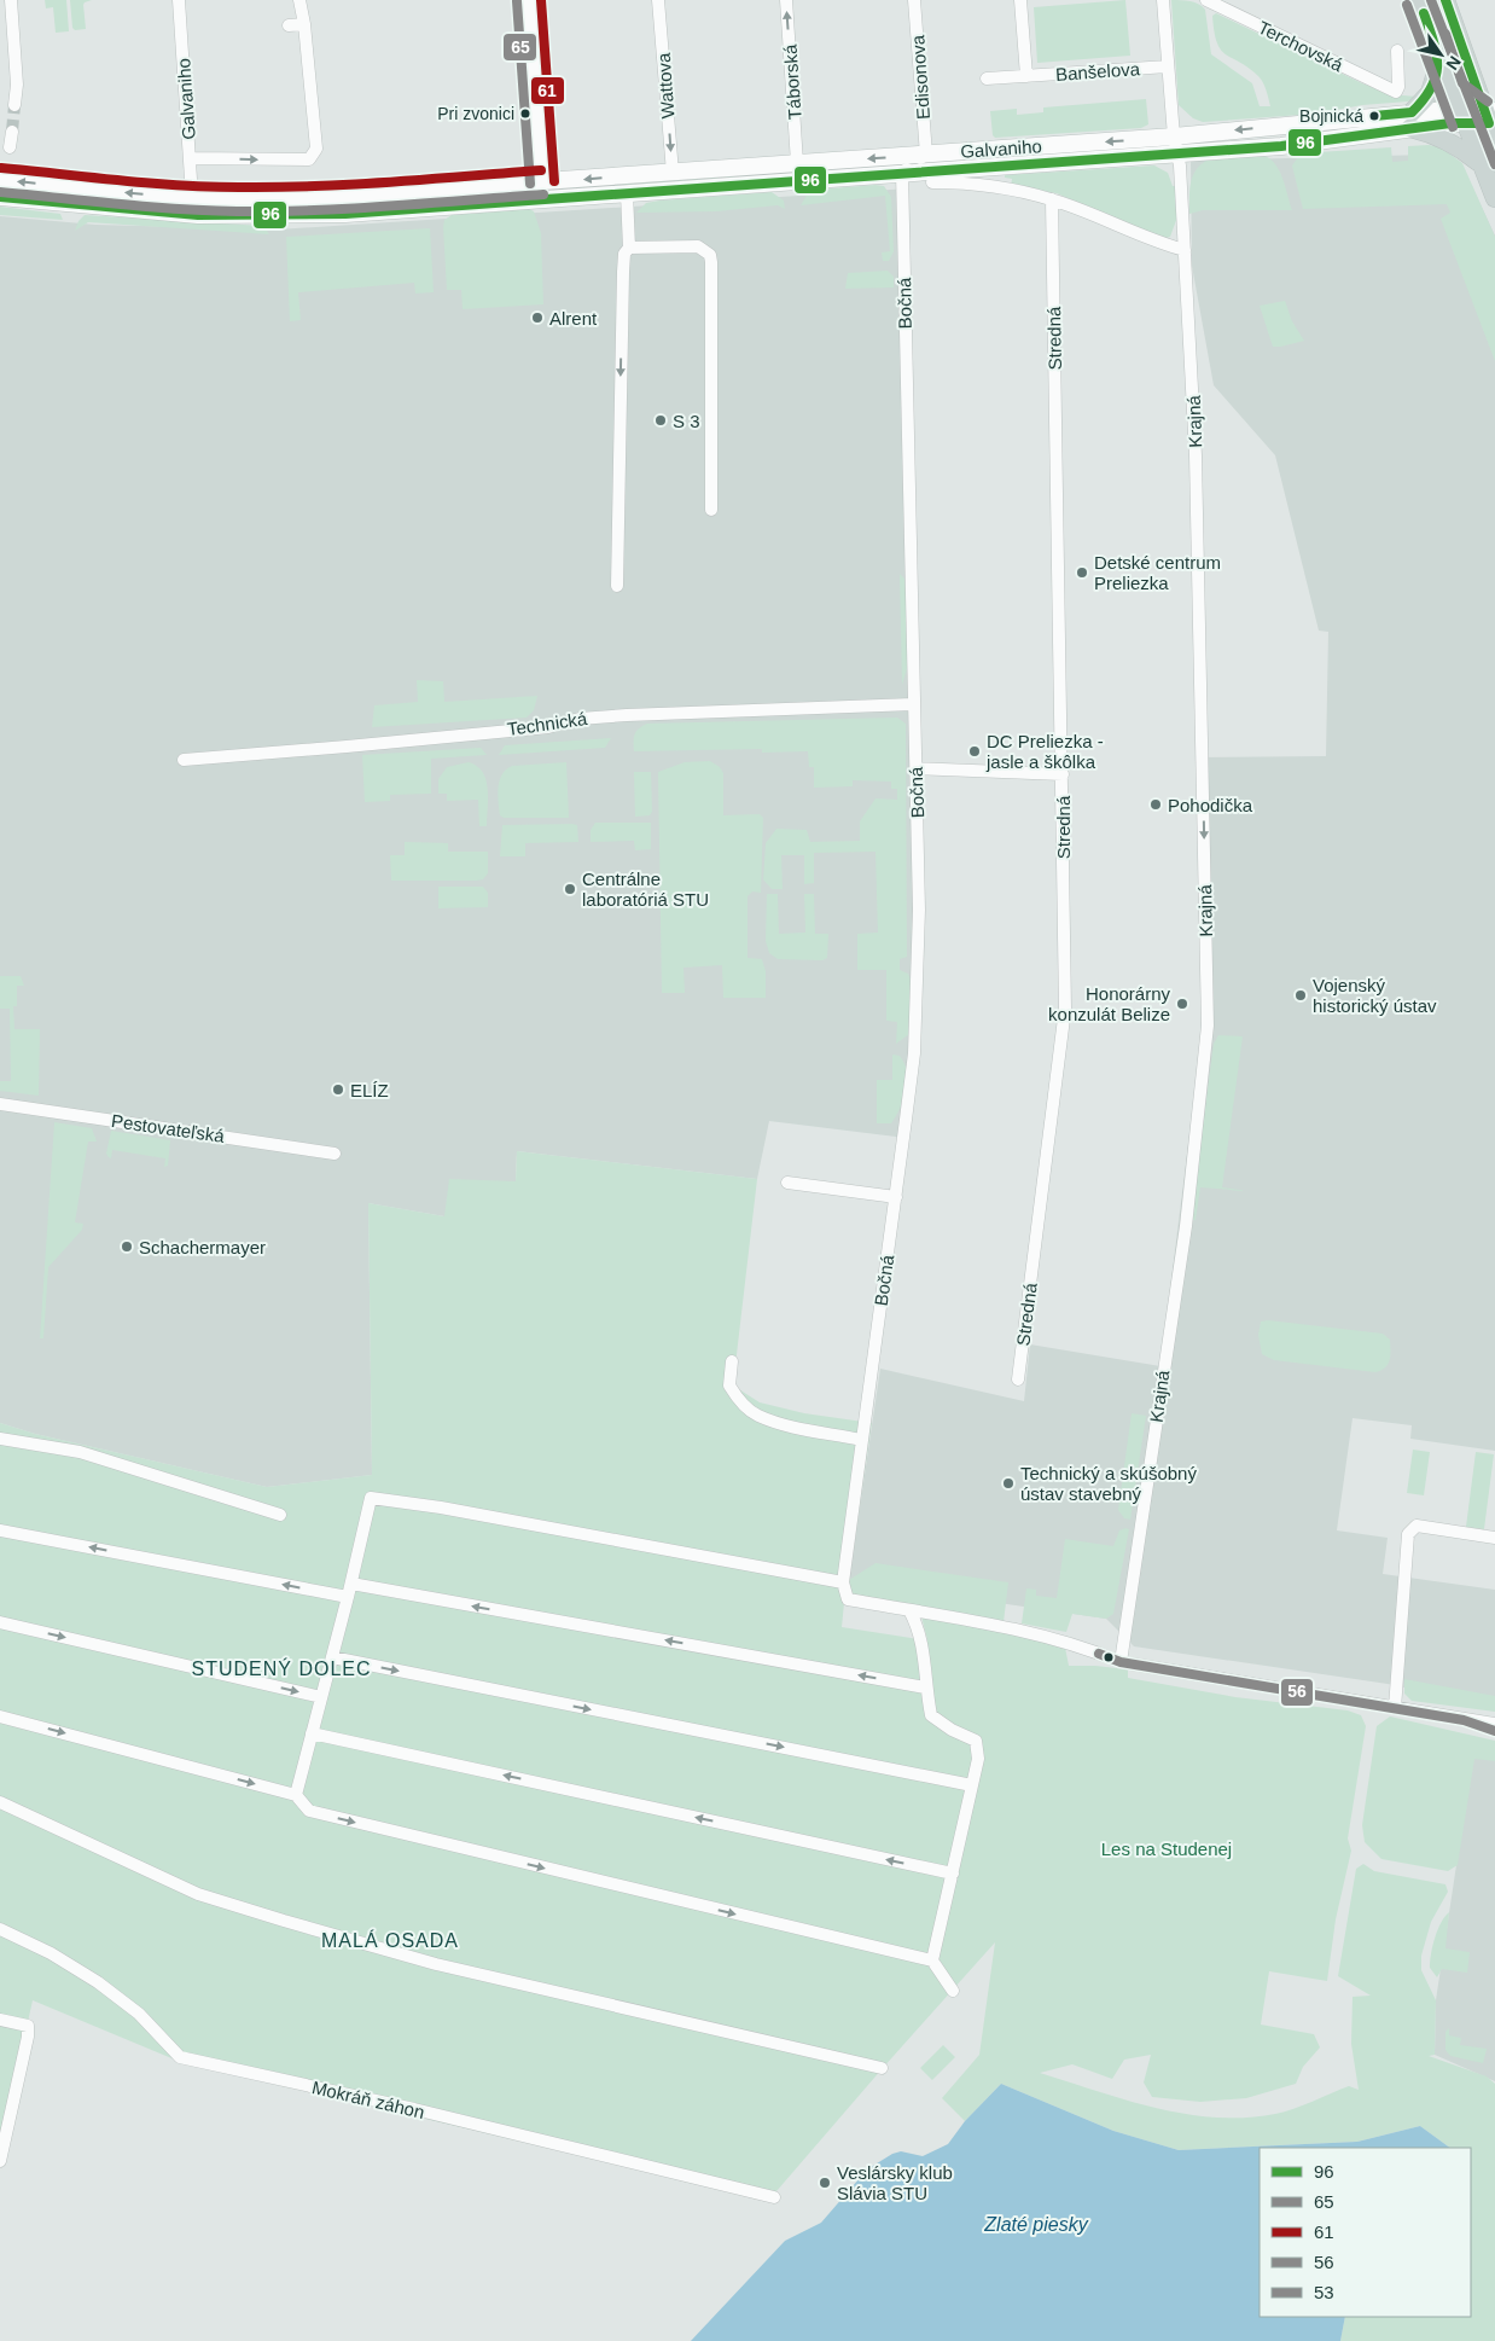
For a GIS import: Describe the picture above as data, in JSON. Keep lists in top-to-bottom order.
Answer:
{
  "streets": {
    "main road": ["Galvaniho"],
    "street": [
      "Terchovská",
      "Banšelova",
      "Edisonova",
      "Táborská",
      "Wattova",
      "Bočná",
      "Stredná",
      "Krajná",
      "Technická",
      "Pestovateľská",
      "Mokráň záhon"
    ]
  },
  "crossings": [
    ["Edisonova", "Galvaniho"],
    ["Táborská", "Galvaniho"],
    ["Wattova", "Galvaniho"],
    ["Galvaniho", "Bočná"],
    ["Galvaniho", "Stredná"],
    ["Galvaniho", "Krajná"],
    ["Bočná", "Technická"]
  ],
  "one_way": ["Táborská", "Wattova", "Krajná"],
  "districts": ["STUDENÝ DOLEC", "MALÁ OSADA"],
  "water": ["Zlaté piesky"],
  "parks": ["Les na Studenej"],
  "places": [
    "Pri zvonici",
    "Bojnická",
    "Alrent",
    "S 3",
    "Detské centrum Preliezka",
    "DC Preliezka - jasle a škôlka",
    "Pohodička",
    "Centrálne laboratóriá STU",
    "Vojenský historický ústav",
    "Honorárny konzulát Belize",
    "ELÍZ",
    "Schachermayer",
    "Technický a skúšobný ústav stavebný",
    "Veslársky klub Slávia STU"
  ],
  "lines": [
    "transit line 96",
    "transit line 61",
    "transit line 53",
    "transit line 65",
    "transit line 56"
  ],
  "legend": [
    "96",
    "65",
    "61",
    "56",
    "53"
  ],
  "north": "bottom right"
}
